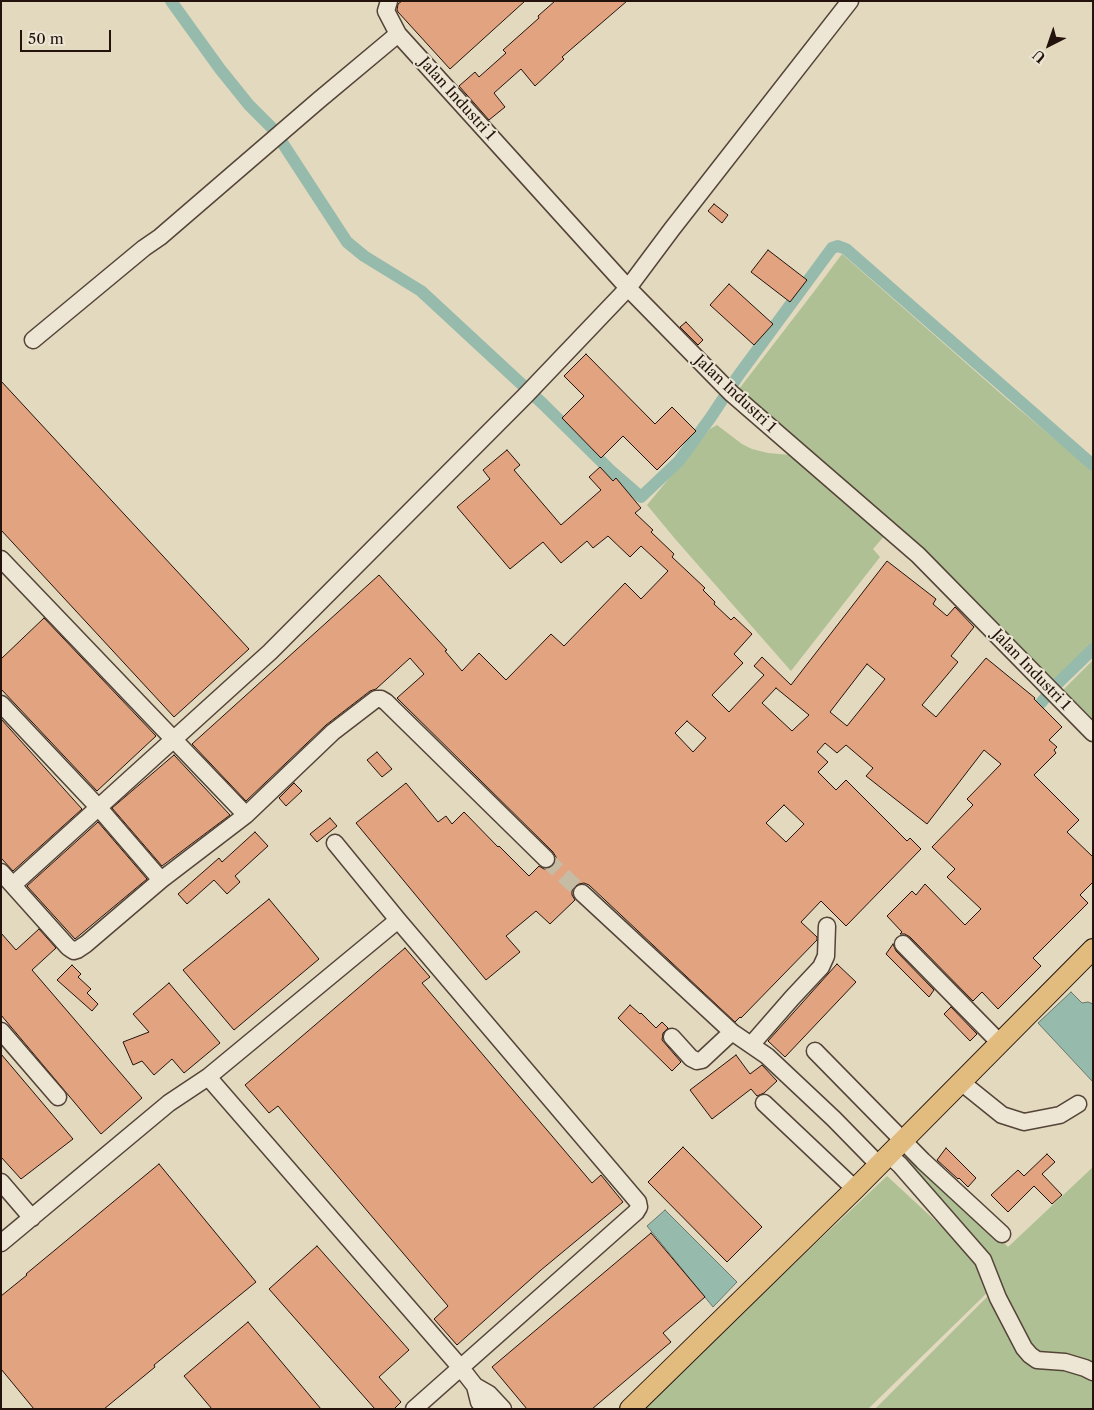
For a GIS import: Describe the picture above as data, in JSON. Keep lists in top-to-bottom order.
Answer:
{
  "streets": {
    "street": ["Jalan Industri 1"]
  },
  "scale_bar": "50 m",
  "north": "bottom left"
}
